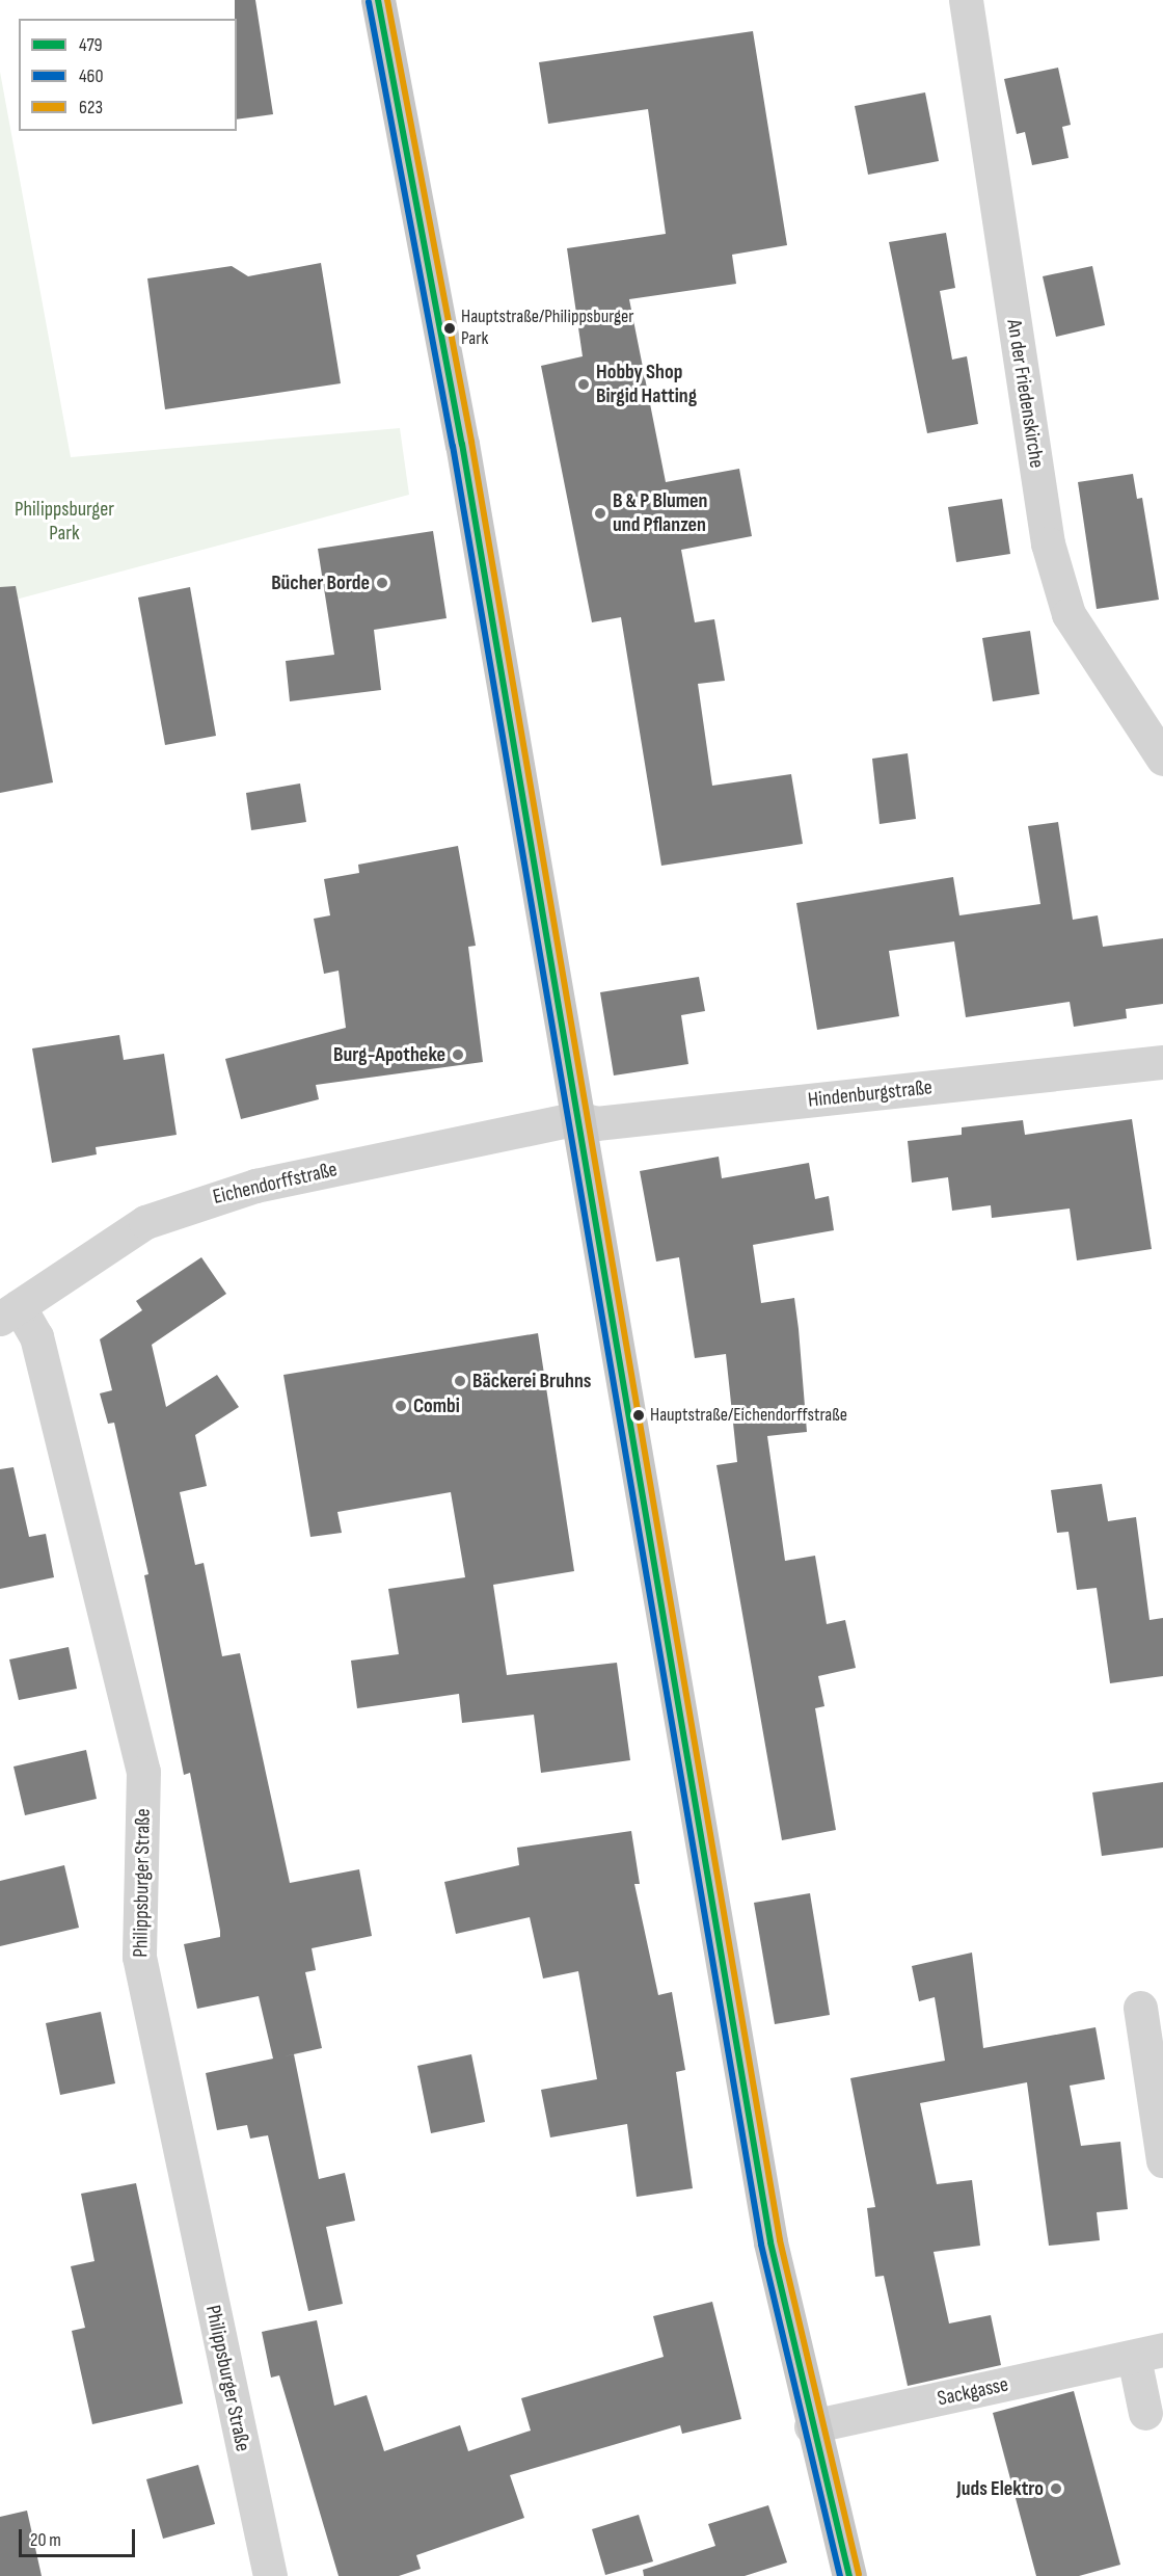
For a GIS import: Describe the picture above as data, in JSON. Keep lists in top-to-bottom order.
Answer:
{
  "streets": {
    "street": [
      "An der Friedenskirche",
      "Hindenburgstraße",
      "Eichendorffstraße",
      "Philippsburger Straße",
      "Sackgasse"
    ]
  },
  "crossings": [
    ["Hindenburgstraße", "Eichendorffstraße"],
    ["Eichendorffstraße", "Philippsburger Straße"]
  ],
  "parks": ["Philippsburger Park"],
  "places": [
    "Hauptstraße/Philippsburger Park",
    "Hobby Shop Birgid Hatting",
    "B & P Blumen und Pflanzen",
    "Bücher Borde",
    "Burg-Apotheke",
    "Bäckerei Bruhns",
    "Combi",
    "Hauptstraße/Eichendorffstraße",
    "Juds Elektro"
  ],
  "lines": ["transit line 479", "transit line 623", "transit line 460"],
  "legend": ["479", "460", "623"],
  "scale_bar": "20 m"
}
